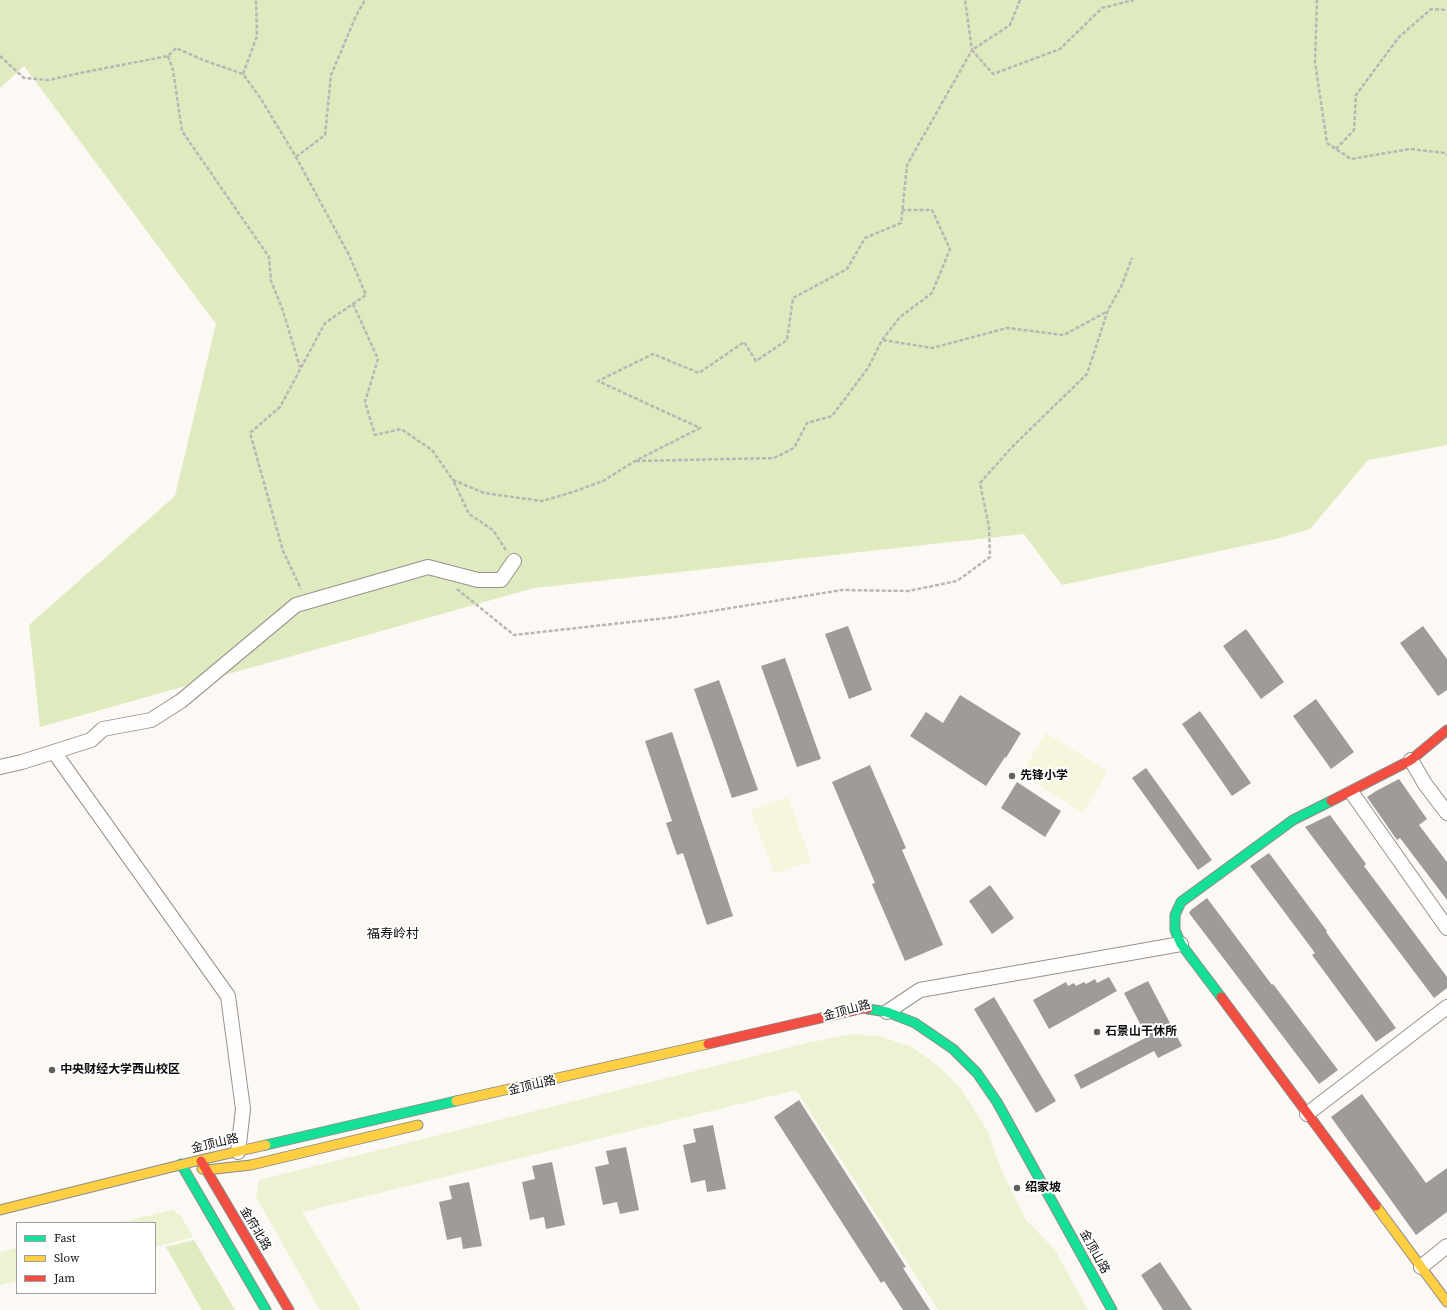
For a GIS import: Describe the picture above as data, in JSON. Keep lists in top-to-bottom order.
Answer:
{
  "streets": {
    "street": ["金顶山路", "金府北路"]
  },
  "crossings": [
    ["金顶山路", "金府北路"]
  ],
  "districts": ["福寿岭村"],
  "places": [
    "先锋小学",
    "石景山干休所",
    "中央财经大学西山校区",
    "绍家坡"
  ],
  "legend": ["Fast", "Slow", "Jam"]
}
